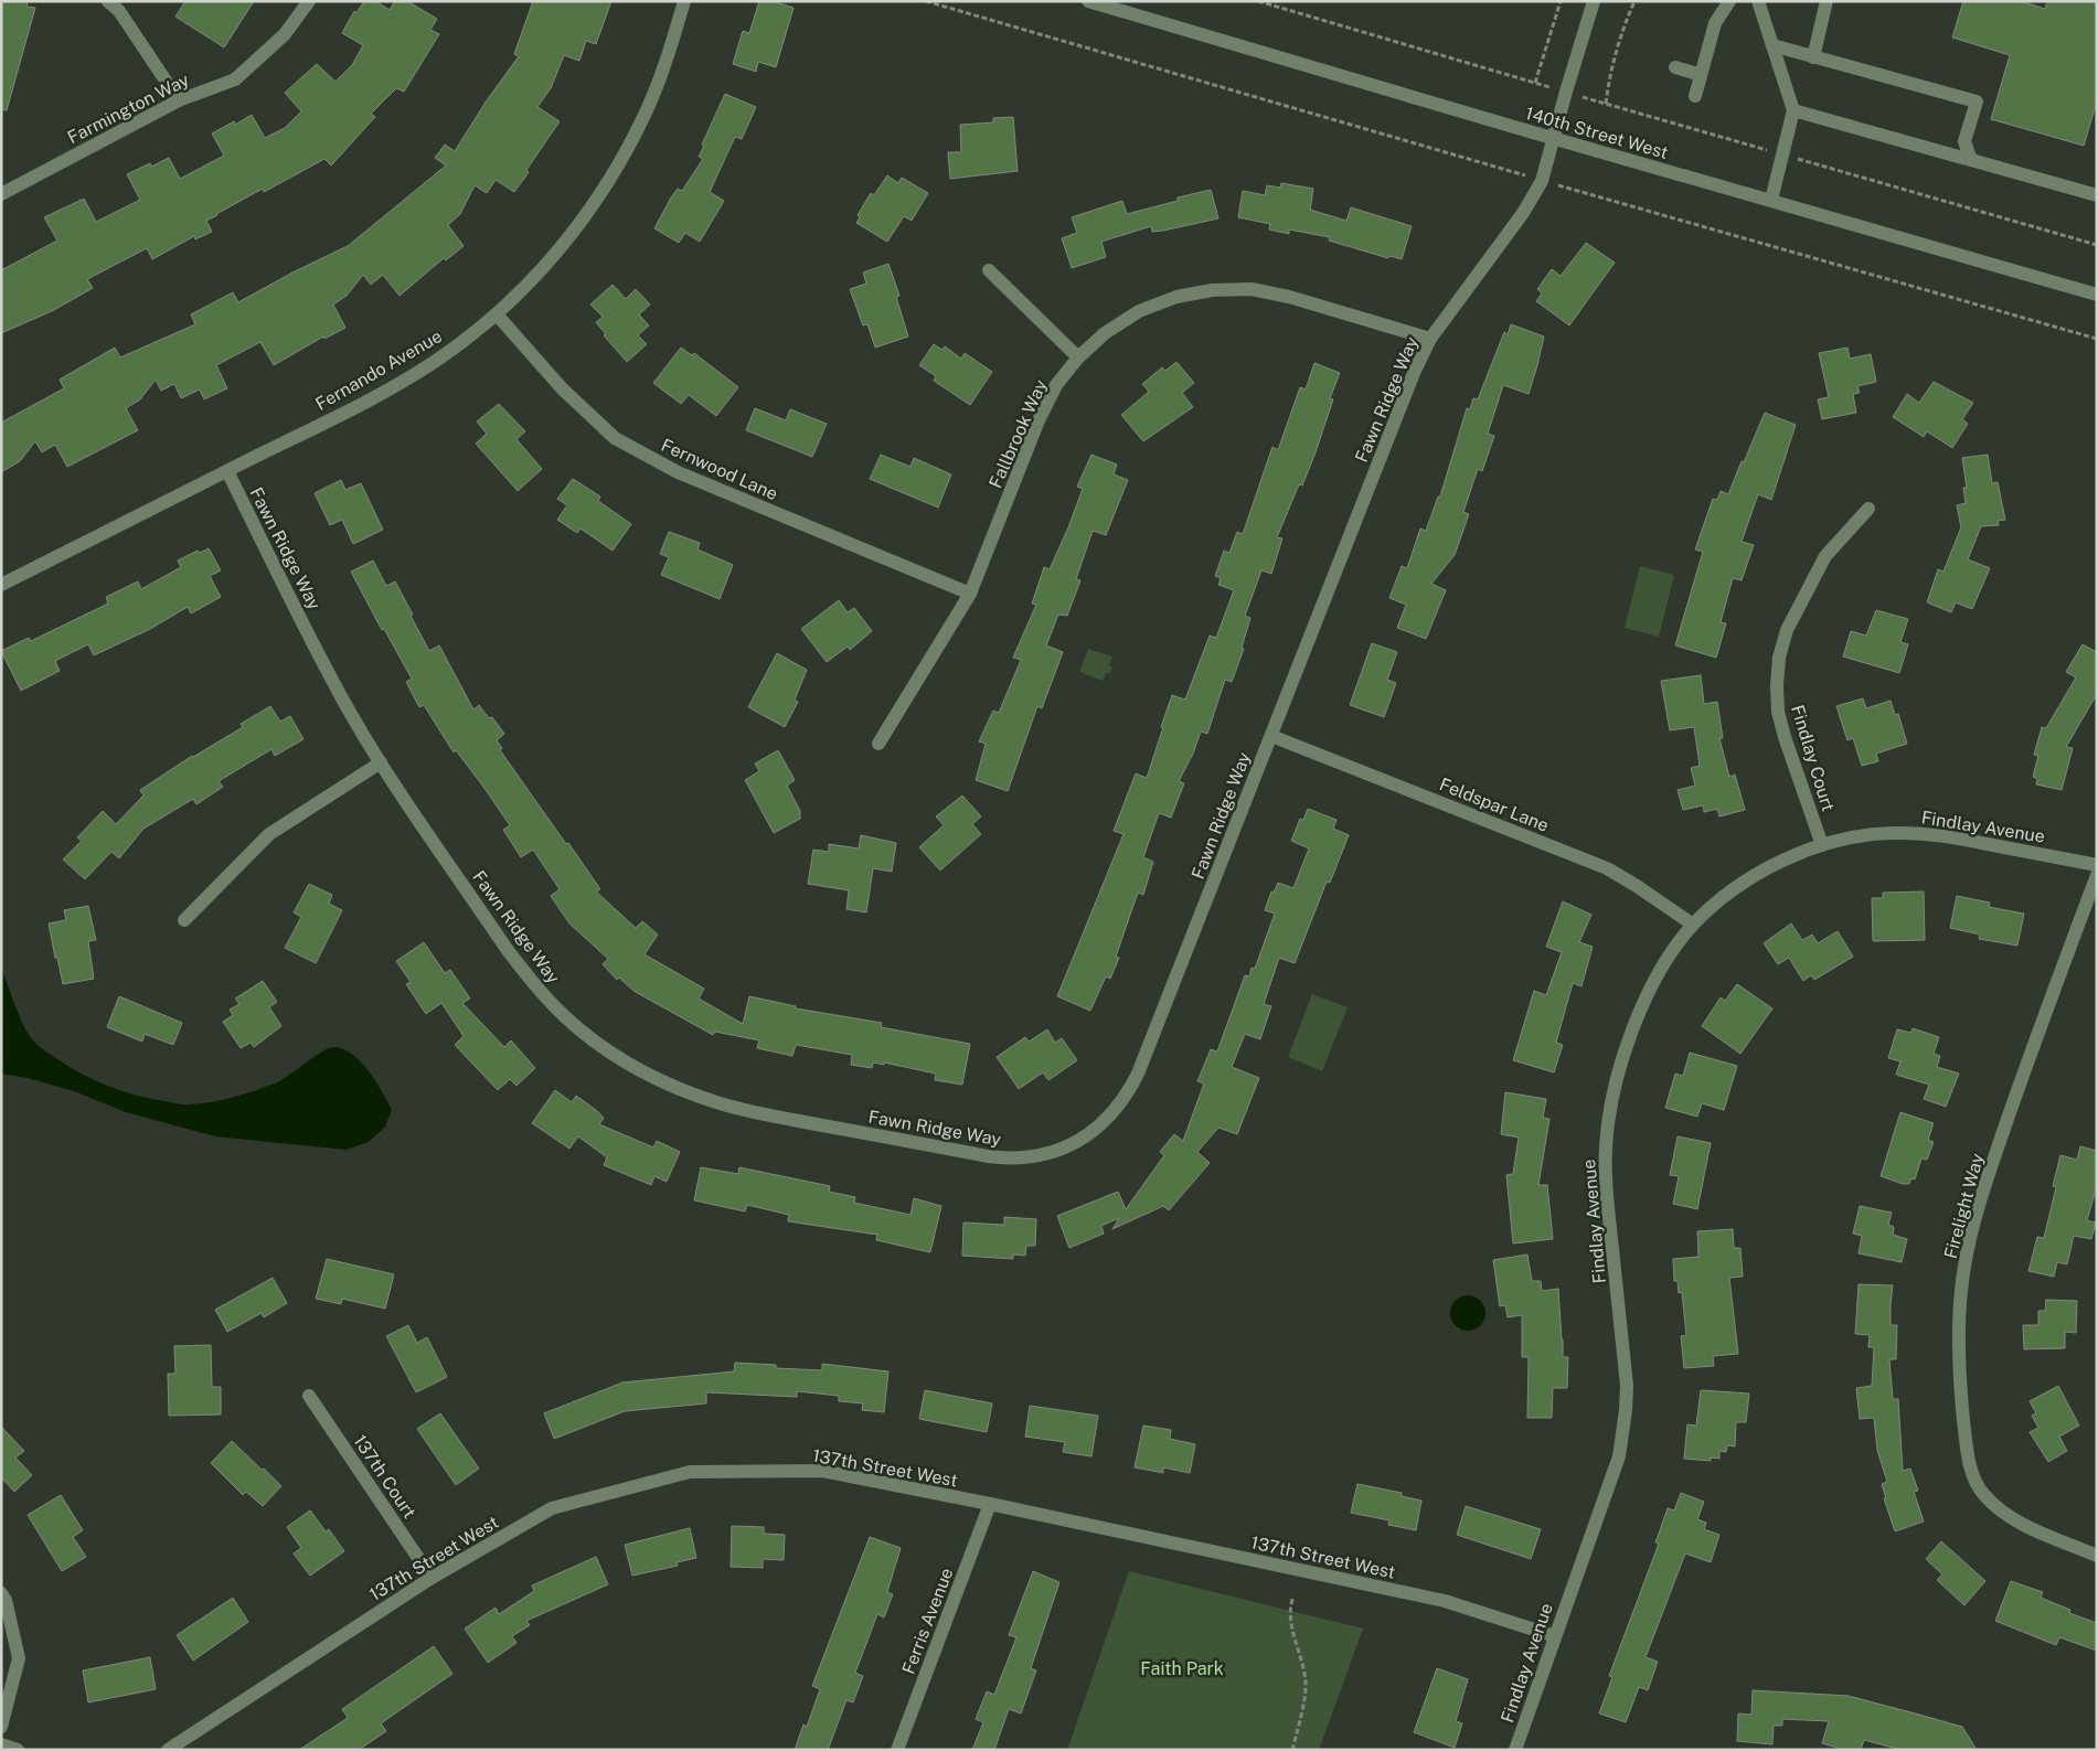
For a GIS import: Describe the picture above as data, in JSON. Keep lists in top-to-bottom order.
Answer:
{
  "streets": {
    "street": [
      "Farmington Way",
      "140th Street West",
      "Fernando Avenue",
      "Fawn Ridge Way",
      "Fallbrook Way",
      "Fernwood Lane",
      "Findlay Court",
      "Feldspar Lane",
      "Findlay Avenue",
      "Firelight Way",
      "137th Street West",
      "137th Court",
      "Ferris Avenue"
    ]
  },
  "crossings": [
    ["140th Street West", "Fawn Ridge Way"],
    ["Fernando Avenue", "Fawn Ridge Way"],
    ["Fernando Avenue", "Fernwood Lane"],
    ["Fawn Ridge Way", "Fallbrook Way"],
    ["Fawn Ridge Way", "Feldspar Lane"],
    ["Fallbrook Way", "Fernwood Lane"],
    ["Findlay Court", "Findlay Avenue"],
    ["Feldspar Lane", "Findlay Avenue"],
    ["Findlay Avenue", "137th Street West"],
    ["137th Street West", "137th Court"],
    ["137th Street West", "Ferris Avenue"]
  ],
  "parks": ["Faith Park"]
}
